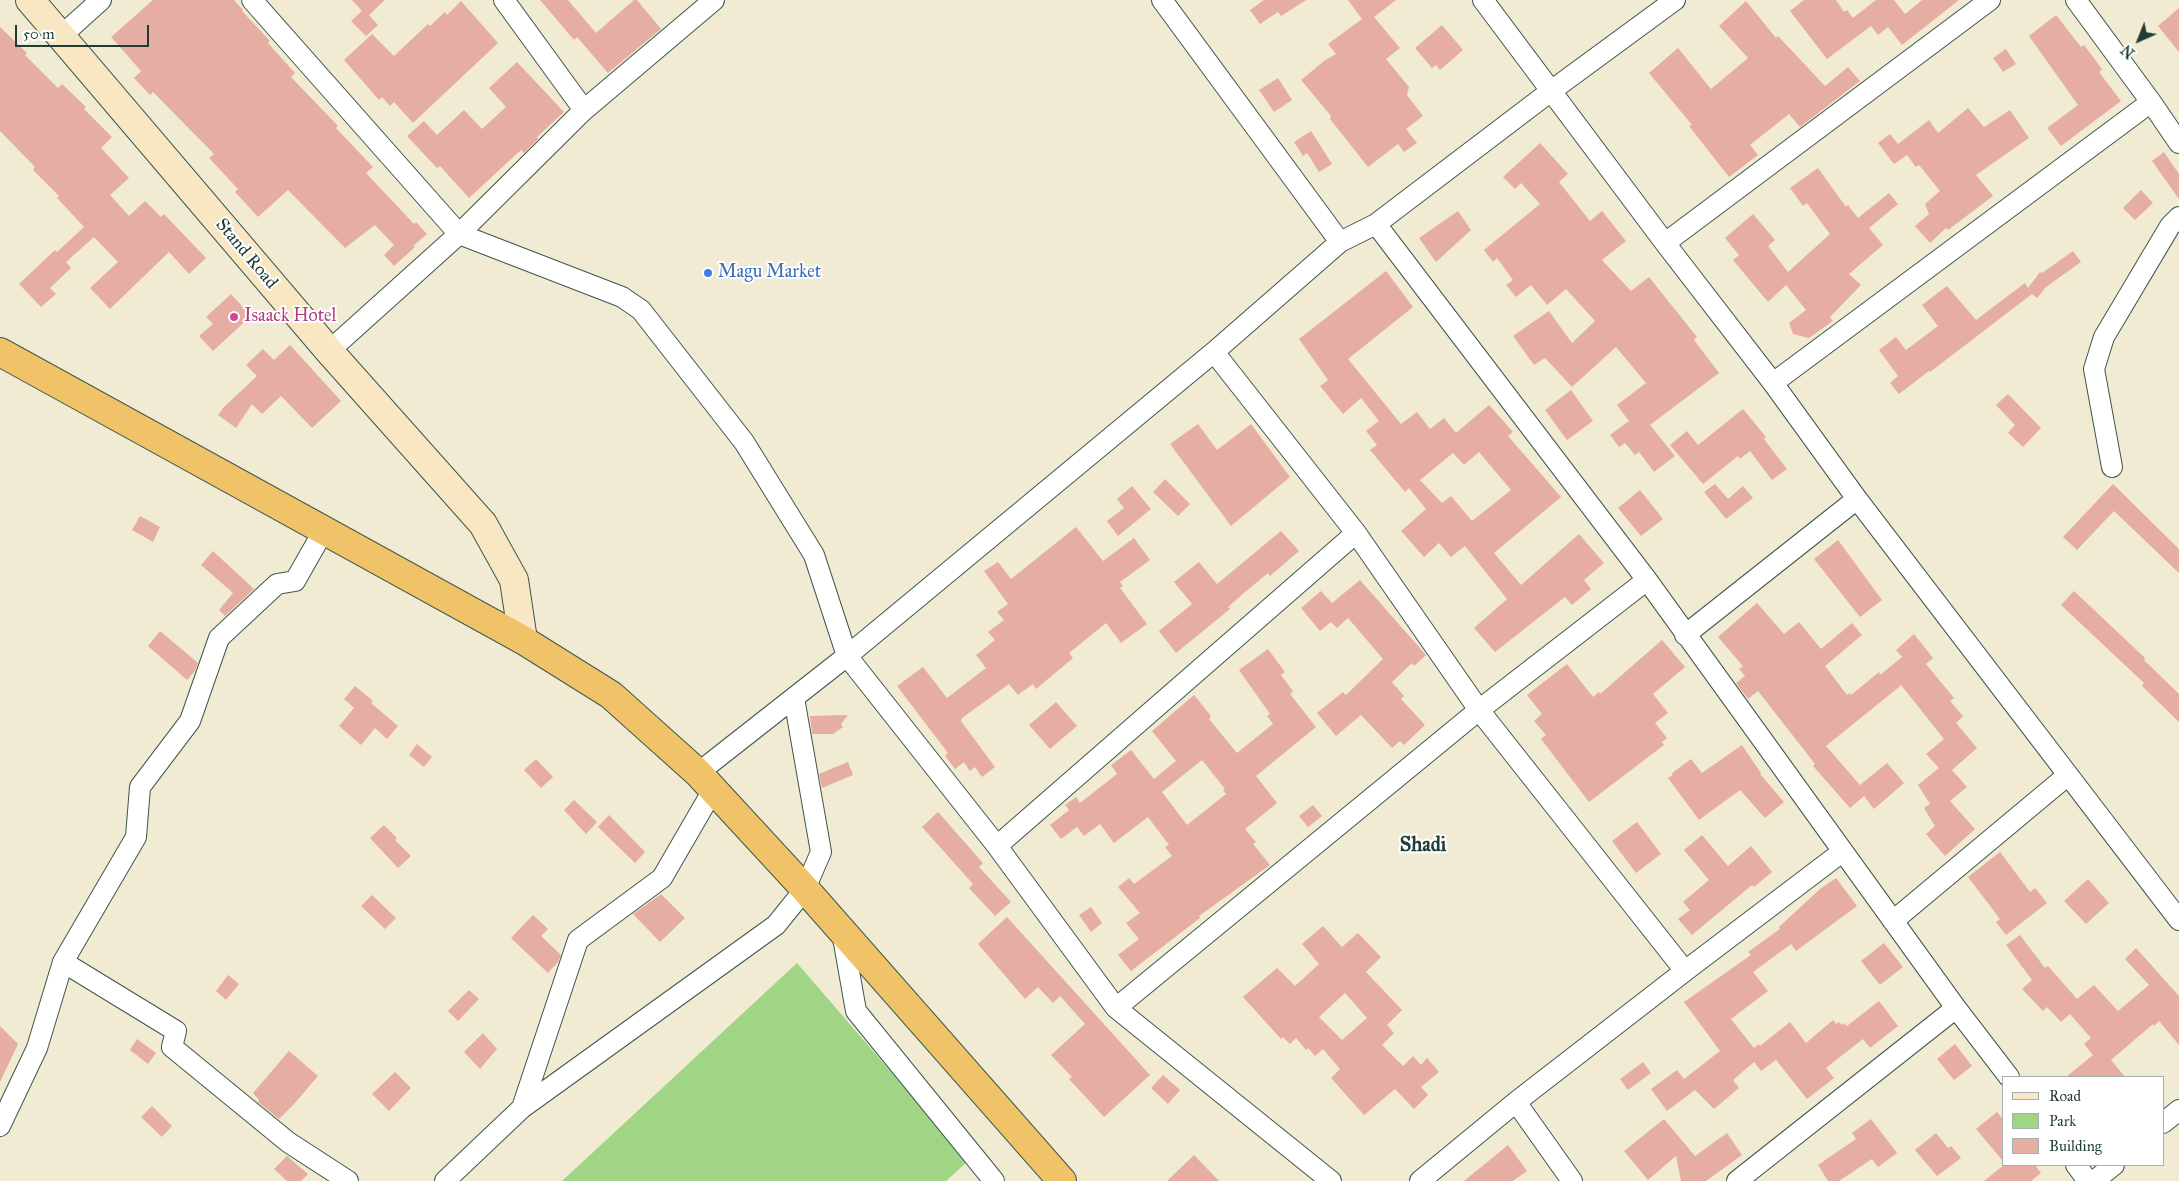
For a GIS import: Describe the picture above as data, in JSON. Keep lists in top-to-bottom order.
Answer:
{
  "streets": {
    "main road": ["Stand Road"]
  },
  "districts": ["Shadi"],
  "places": ["Magu Market", "Isaack Hotel"],
  "legend": ["Road", "Park", "Building"],
  "scale_bar": "50 m",
  "north": "bottom left"
}
